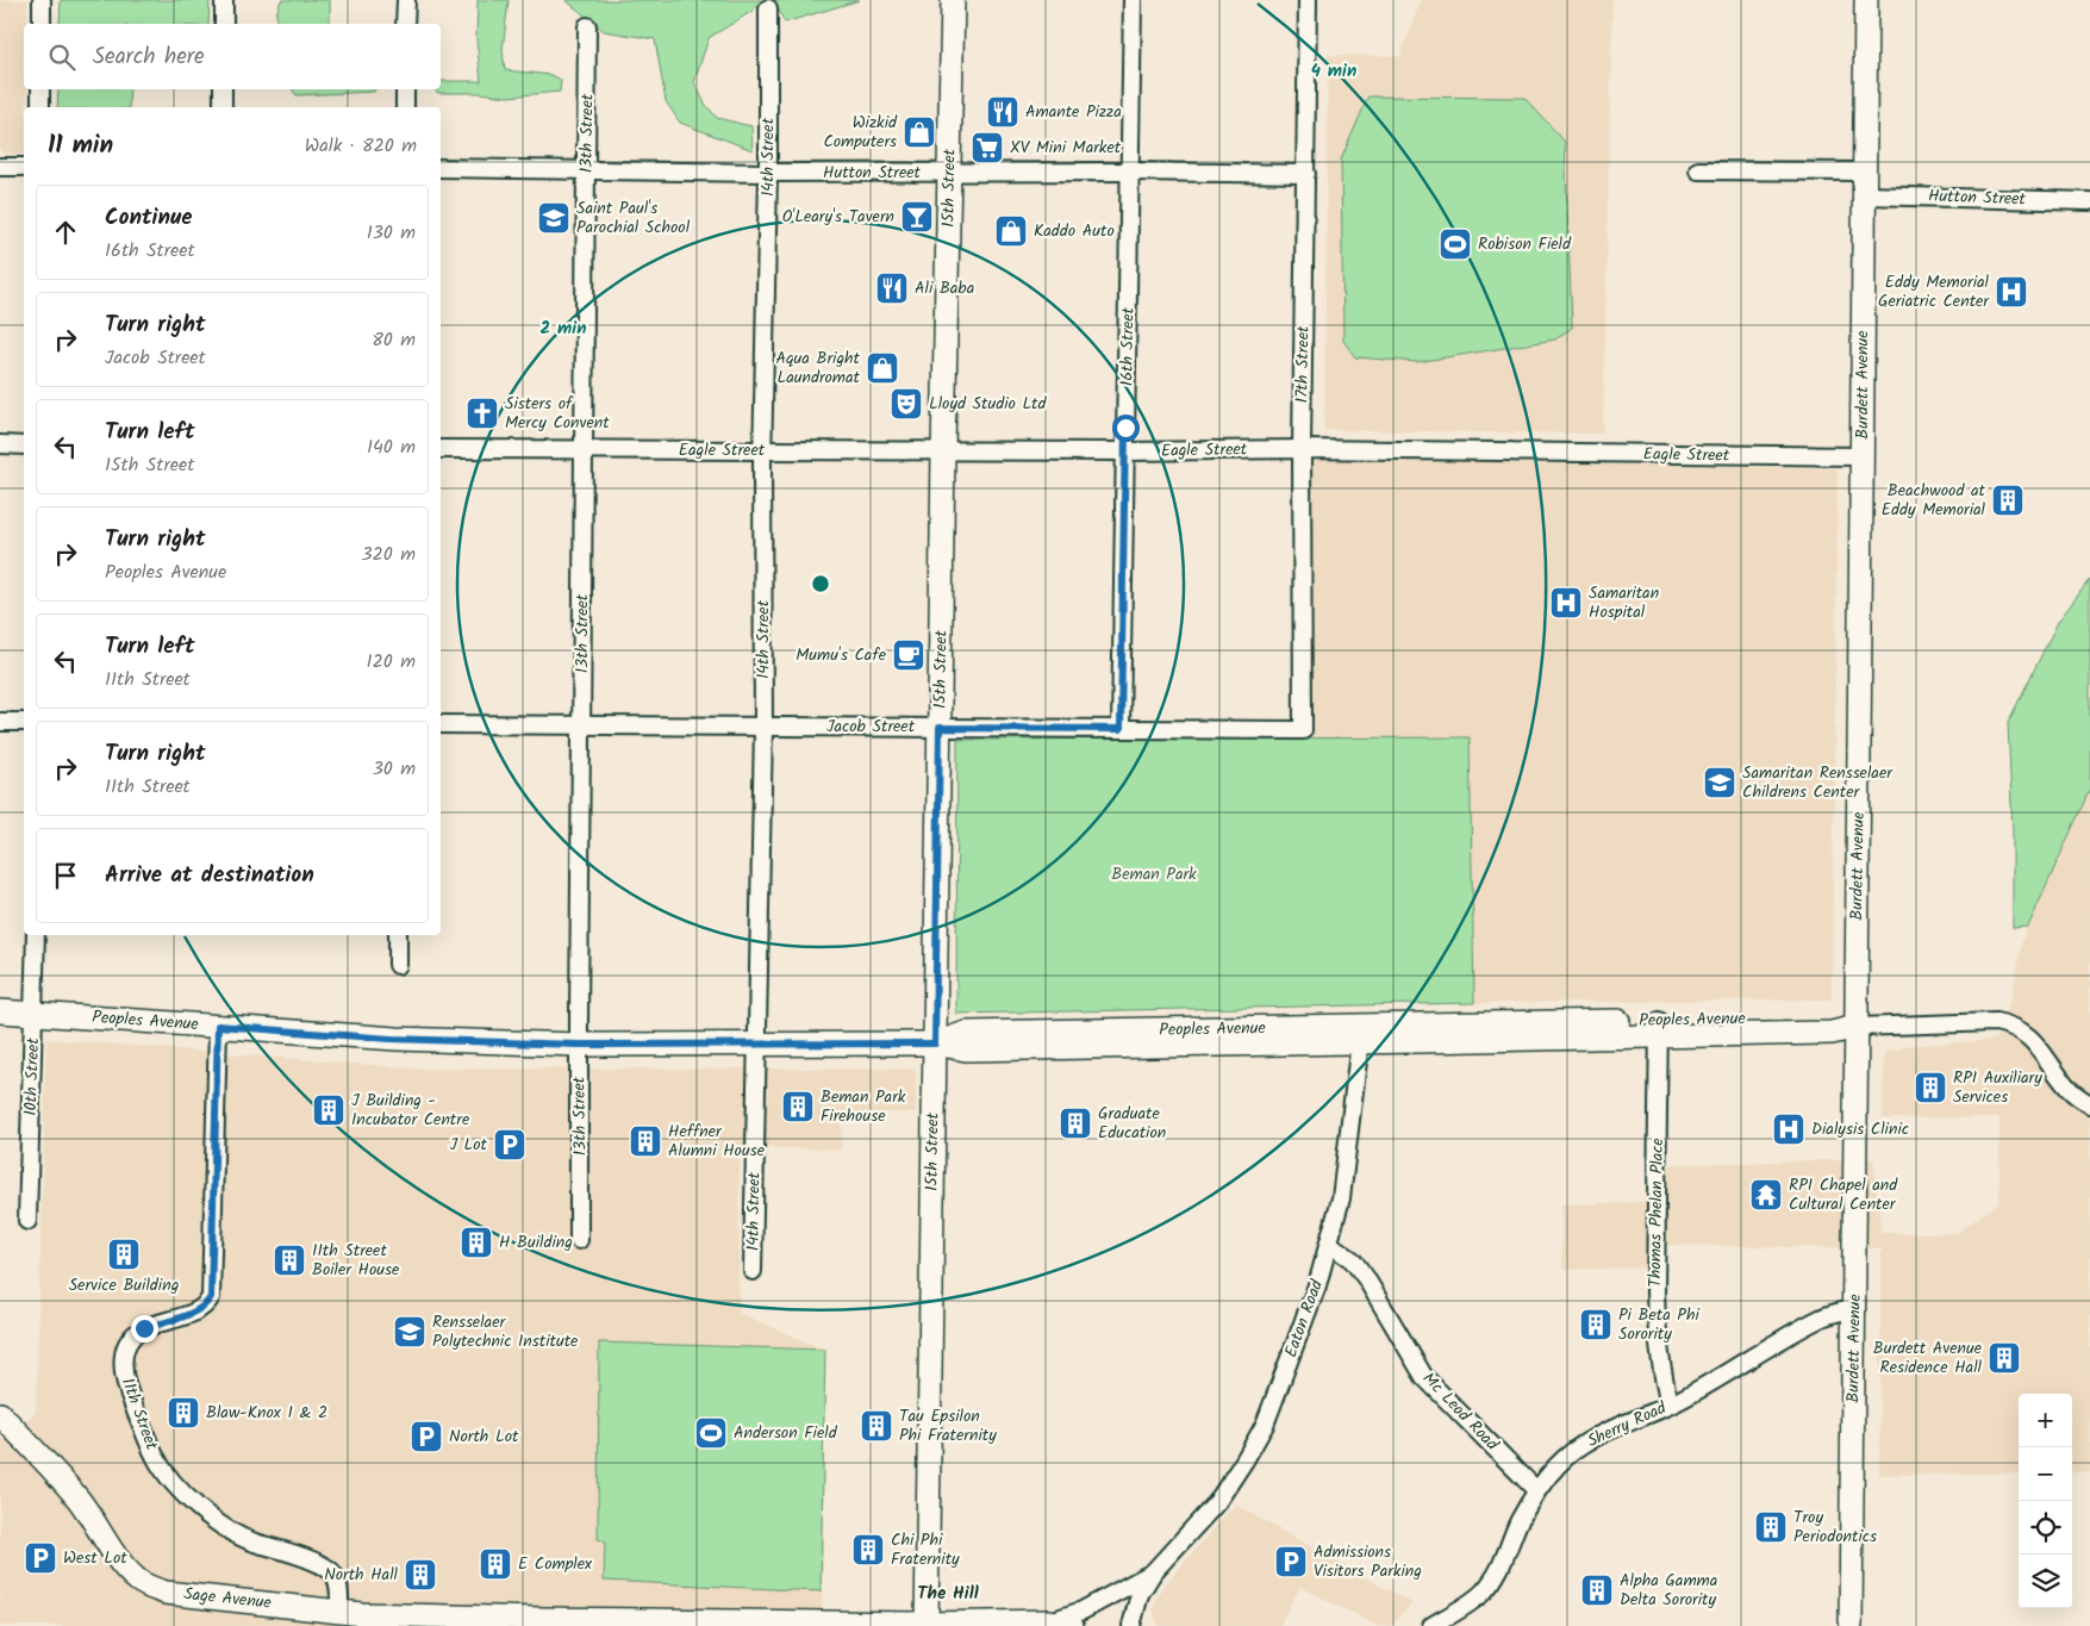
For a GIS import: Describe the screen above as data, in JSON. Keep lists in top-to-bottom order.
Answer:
{
  "streets": {
    "street": [
      "13th Street",
      "14th Street",
      "Hutton Street",
      "15th Street",
      "16th Street",
      "17th Street",
      "Burdett Avenue",
      "Eagle Street",
      "Jacob Street",
      "Peoples Avenue",
      "10th Street",
      "Thomas Phelan Place",
      "Eaton Road",
      "Mc Leod Road",
      "11th Street",
      "Sherry Road",
      "Sage Avenue"
    ]
  },
  "crossings": [
    ["13th Street", "Hutton Street"],
    ["13th Street", "Eagle Street"],
    ["13th Street", "Jacob Street"],
    ["13th Street", "Peoples Avenue"],
    ["14th Street", "Hutton Street"],
    ["14th Street", "Eagle Street"],
    ["14th Street", "Jacob Street"],
    ["14th Street", "Peoples Avenue"],
    ["Hutton Street", "15th Street"],
    ["Hutton Street", "16th Street"],
    ["Hutton Street", "17th Street"],
    ["Hutton Street", "Burdett Avenue"],
    ["15th Street", "Eagle Street"],
    ["15th Street", "Jacob Street"],
    ["15th Street", "Peoples Avenue"],
    ["15th Street", "Sage Avenue"],
    ["16th Street", "Eagle Street"],
    ["16th Street", "Jacob Street"],
    ["17th Street", "Eagle Street"],
    ["17th Street", "Jacob Street"],
    ["Burdett Avenue", "Eagle Street"],
    ["Burdett Avenue", "Peoples Avenue"],
    ["Burdett Avenue", "Sherry Road"],
    ["Peoples Avenue", "10th Street"],
    ["Peoples Avenue", "Thomas Phelan Place"],
    ["Peoples Avenue", "Eaton Road"],
    ["Peoples Avenue", "11th Street"],
    ["Thomas Phelan Place", "Sherry Road"],
    ["Eaton Road", "Mc Leod Road"],
    ["Eaton Road", "Sage Avenue"],
    ["Mc Leod Road", "Sherry Road"],
    ["11th Street", "Sage Avenue"]
  ],
  "districts": ["The Hill"],
  "parks": ["Beman Park"],
  "places": {
    "restaurant": ["Amante Pizza", "Ali Baba"],
    "shop": ["Wizkid Computers", "Kaddo Auto", "Aqua Bright Laundromat"],
    "supermarket": ["XV Mini Market"],
    "bar": ["O'Leary's Tavern"],
    "school or university": ["Saint Paul's Parochial School", "Samaritan Rensselaer Childrens Center", "Rensselaer Polytechnic Institute"],
    "sports": ["Robison Field", "Anderson Field"],
    "hospital": ["Eddy Memorial Geriatric Center", "Samaritan Hospital", "Dialysis Clinic"],
    "theatre": ["Lloyd Studio Ltd"],
    "church": ["Sisters of Mercy Convent"],
    "building": [
      "Beachwood at Eddy Memorial",
      "RPI Auxiliary Services",
      "Beman Park Firehouse",
      "J Building - Incubator Centre",
      "Graduate Education",
      "Heffner Alumni House",
      "H Building",
      "Service Building",
      "11th Street Boiler House",
      "Pi Beta Phi Sorority",
      "Burdett Avenue Residence Hall",
      "Blaw-Knox 1 & 2",
      "Tau Epsilon Phi Fraternity",
      "Troy Periodontics",
      "Chi Phi Fraternity",
      "E Complex",
      "North Hall",
      "Alpha Gamma Delta Sorority"
    ],
    "cafe": ["Mumu's Cafe"],
    "parking": [
      "J Lot",
      "North Lot",
      "West Lot",
      "Admissions Visitors Parking"
    ],
    "temple": ["RPI Chapel and Cultural Center"]
  },
  "page": {
    "search": "Search here",
    "heading": ["11 min", "Walk · 820 m"],
    "list": [
      ["Continue", "16th Street", "130 m"],
      ["Turn right", "Jacob Street", "80 m"],
      ["Turn left", "15th Street", "140 m"],
      ["Turn right", "Peoples Avenue", "320 m"],
      ["Turn left", "11th Street", "120 m"],
      ["Turn right", "11th Street", "30 m"],
      "Arrive at destination"
    ],
    "map_buttons": ["+", "−"]
  },
  "rings": ["4 min", "2 min"]
}
